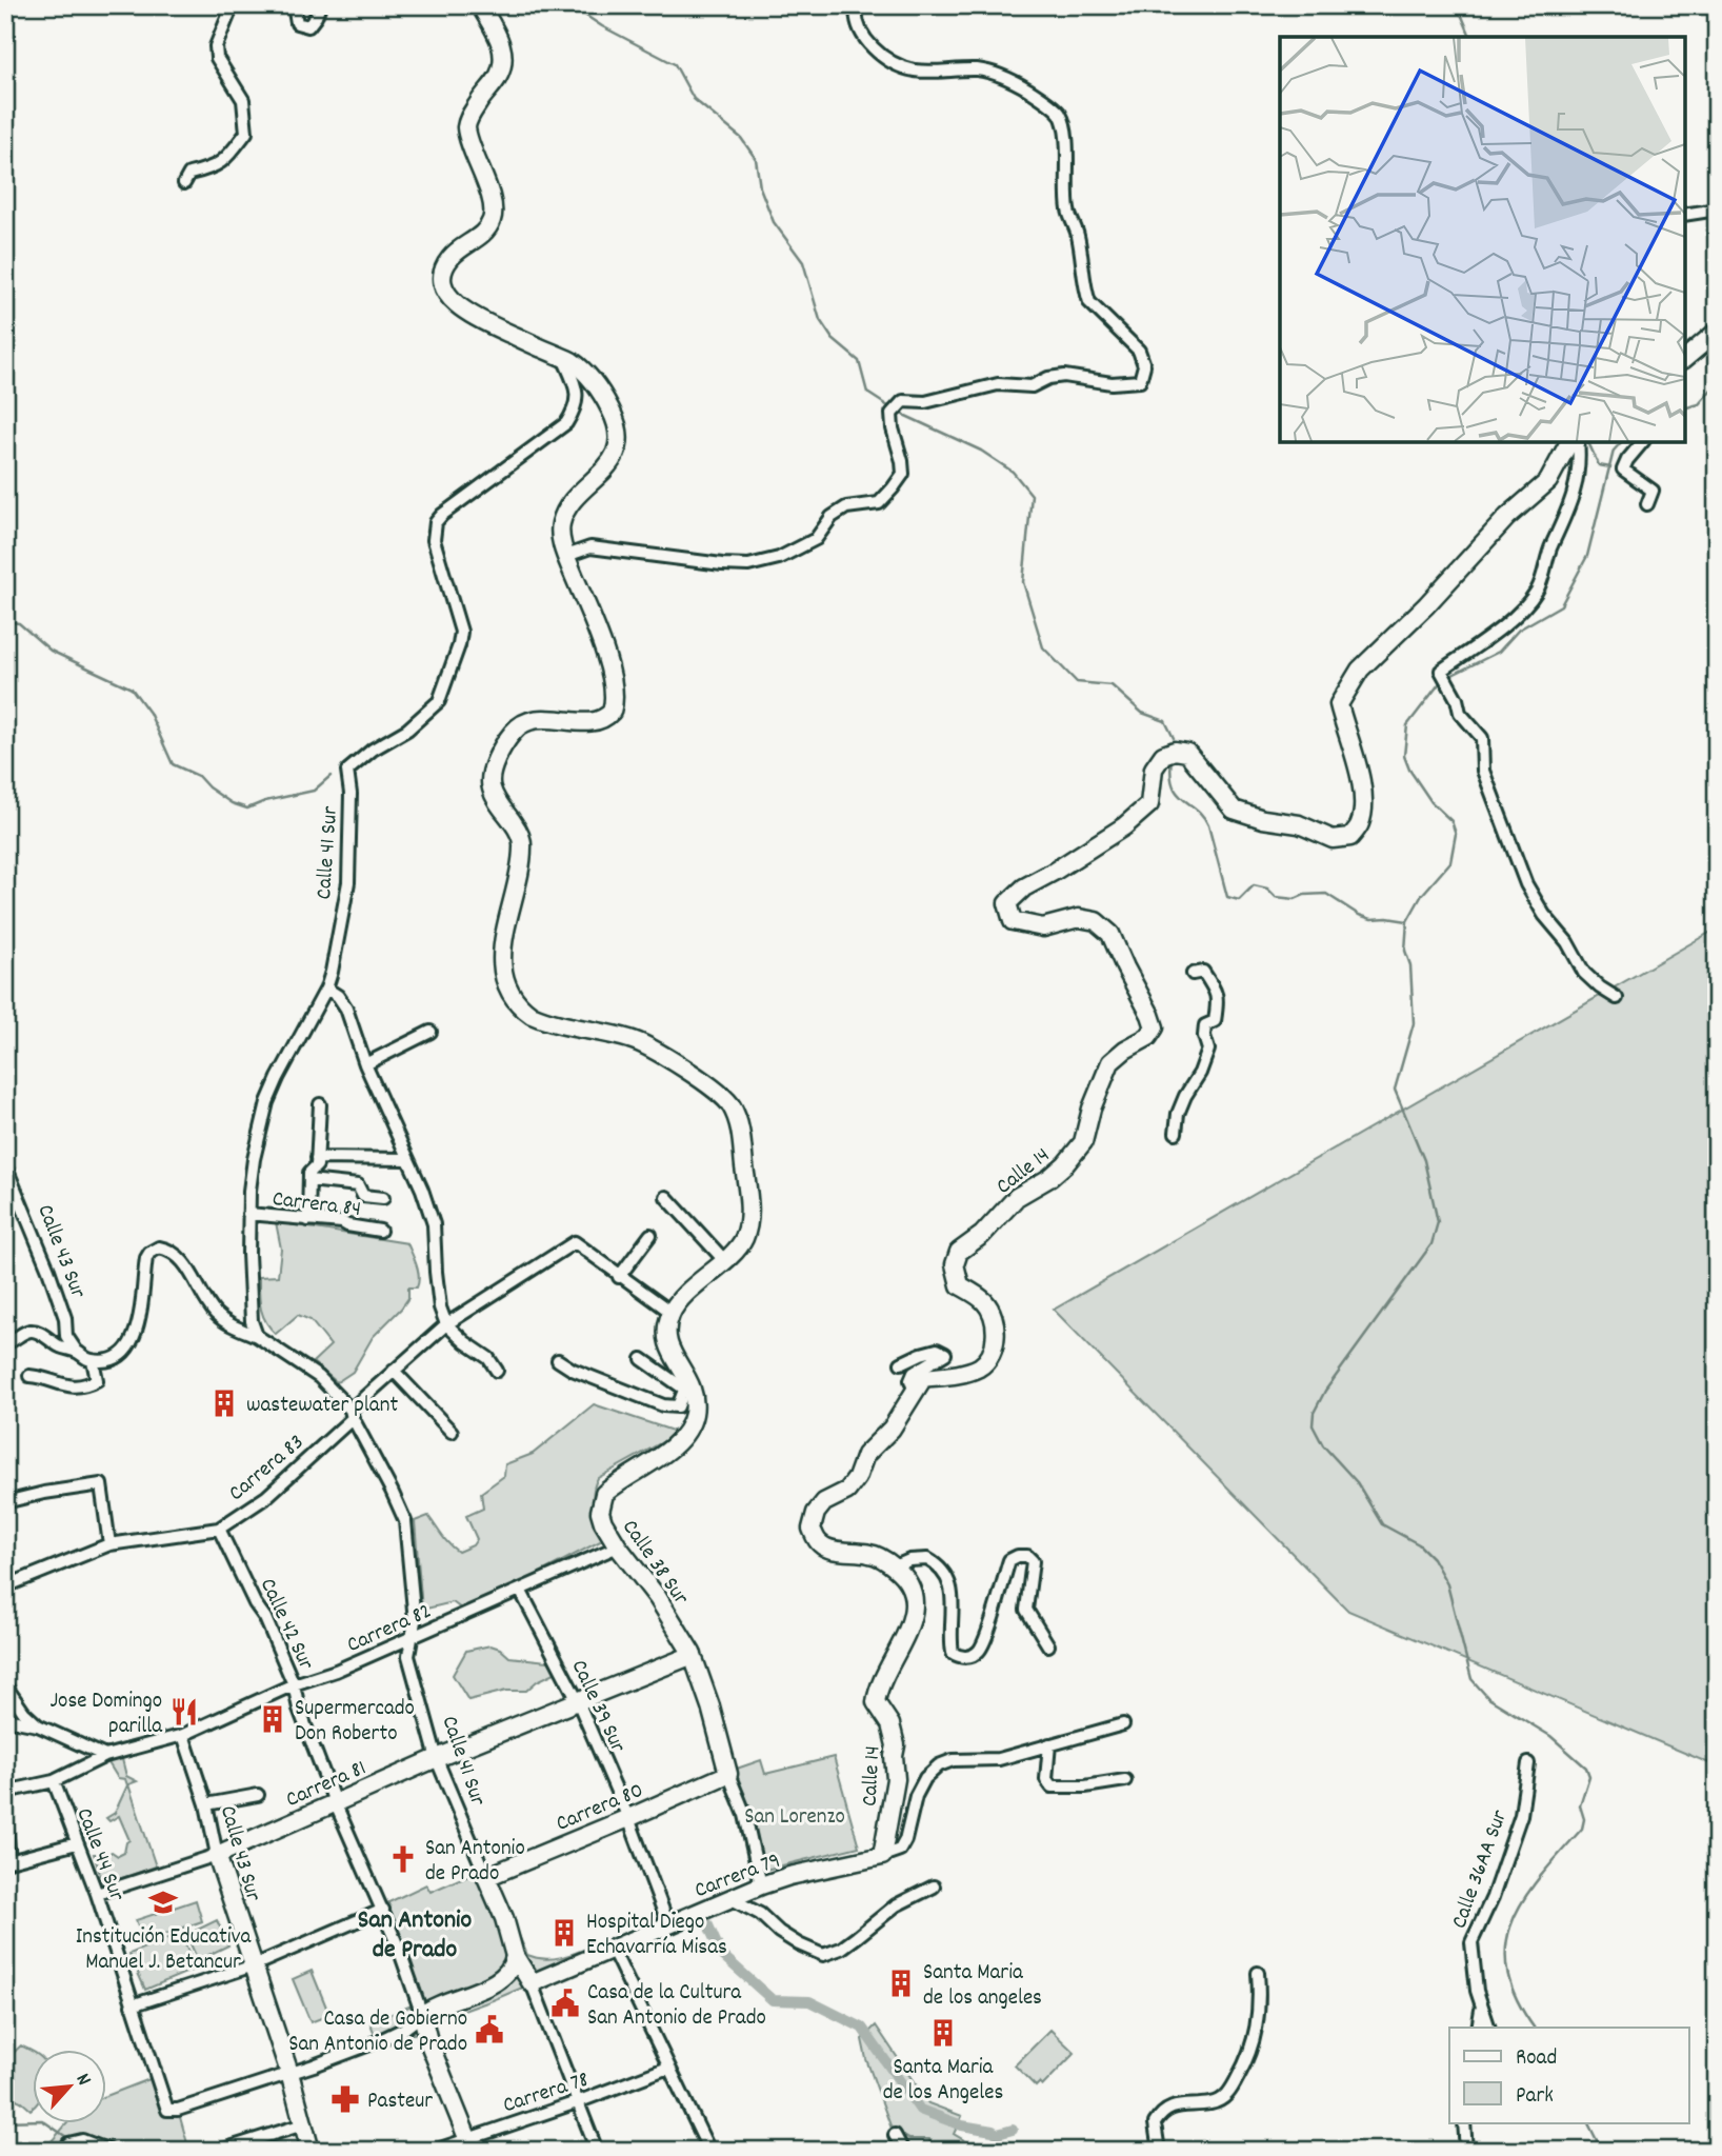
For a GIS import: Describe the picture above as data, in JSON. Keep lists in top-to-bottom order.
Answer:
{
  "streets": {
    "street": [
      "Calle 41 Sur",
      "Calle 14",
      "Carrera 84",
      "Calle 43 Sur",
      "Carrera 83",
      "Calle 38 Sur",
      "Calle 42 Sur",
      "Carrera 82",
      "Calle 39 Sur",
      "Carrera 81",
      "Carrera 80",
      "Calle 44 Sur",
      "Calle 36AA Sur",
      "Carrera 79",
      "Carrera 78"
    ]
  },
  "crossings": [
    ["Calle 41 Sur", "Carrera 84"],
    ["Calle 41 Sur", "Carrera 83"],
    ["Calle 41 Sur", "Carrera 82"],
    ["Calle 41 Sur", "Carrera 81"],
    ["Calle 41 Sur", "Carrera 80"],
    ["Calle 41 Sur", "Carrera 79"],
    ["Calle 41 Sur", "Carrera 78"],
    ["Calle 14", "Carrera 79"],
    ["Calle 43 Sur", "Carrera 82"],
    ["Calle 43 Sur", "Carrera 81"],
    ["Calle 43 Sur", "Carrera 79"],
    ["Carrera 83", "Calle 42 Sur"],
    ["Calle 38 Sur", "Carrera 82"],
    ["Calle 38 Sur", "Carrera 81"],
    ["Calle 38 Sur", "Carrera 80"],
    ["Calle 38 Sur", "Carrera 79"],
    ["Calle 42 Sur", "Carrera 82"],
    ["Calle 42 Sur", "Carrera 81"],
    ["Calle 42 Sur", "Carrera 79"],
    ["Calle 42 Sur", "Carrera 78"],
    ["Carrera 82", "Calle 39 Sur"],
    ["Carrera 82", "Calle 44 Sur"],
    ["Calle 39 Sur", "Carrera 81"],
    ["Calle 39 Sur", "Carrera 80"],
    ["Calle 39 Sur", "Carrera 79"],
    ["Carrera 81", "Calle 44 Sur"],
    ["Calle 44 Sur", "Carrera 79"]
  ],
  "districts": ["San Antonio de Prado"],
  "parks": ["San Lorenzo"],
  "places": {
    "building": [
      "wastewater plant",
      "Supermercado Don Roberto",
      "Hospital Diego Echavarría Misas",
      "Santa Maria de los angeles",
      "Santa Maria de los Angeles"
    ],
    "restaurant": ["Jose Domingo parilla"],
    "church": ["San Antonio de Prado"],
    "school or university": ["Institución Educativa Manuel J. Betancur"],
    "public building": ["Casa de la Cultura San Antonio de Prado", "Casa de Gobierno San Antonio de Prado"],
    "pharmacy": ["Pasteur"]
  },
  "legend": ["Road", "Park"],
  "north": "top right"
}
